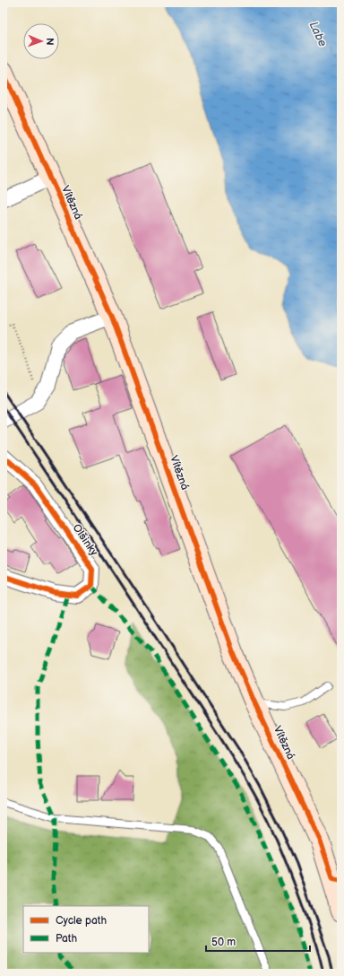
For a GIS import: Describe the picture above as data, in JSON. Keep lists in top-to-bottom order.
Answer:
{
  "streets": {
    "main road": ["Vítězná"],
    "street": ["Olšinky"]
  },
  "water": ["Labe"],
  "legend": ["Cycle path", "Path"],
  "scale_bar": "50 m",
  "north": "right"
}
